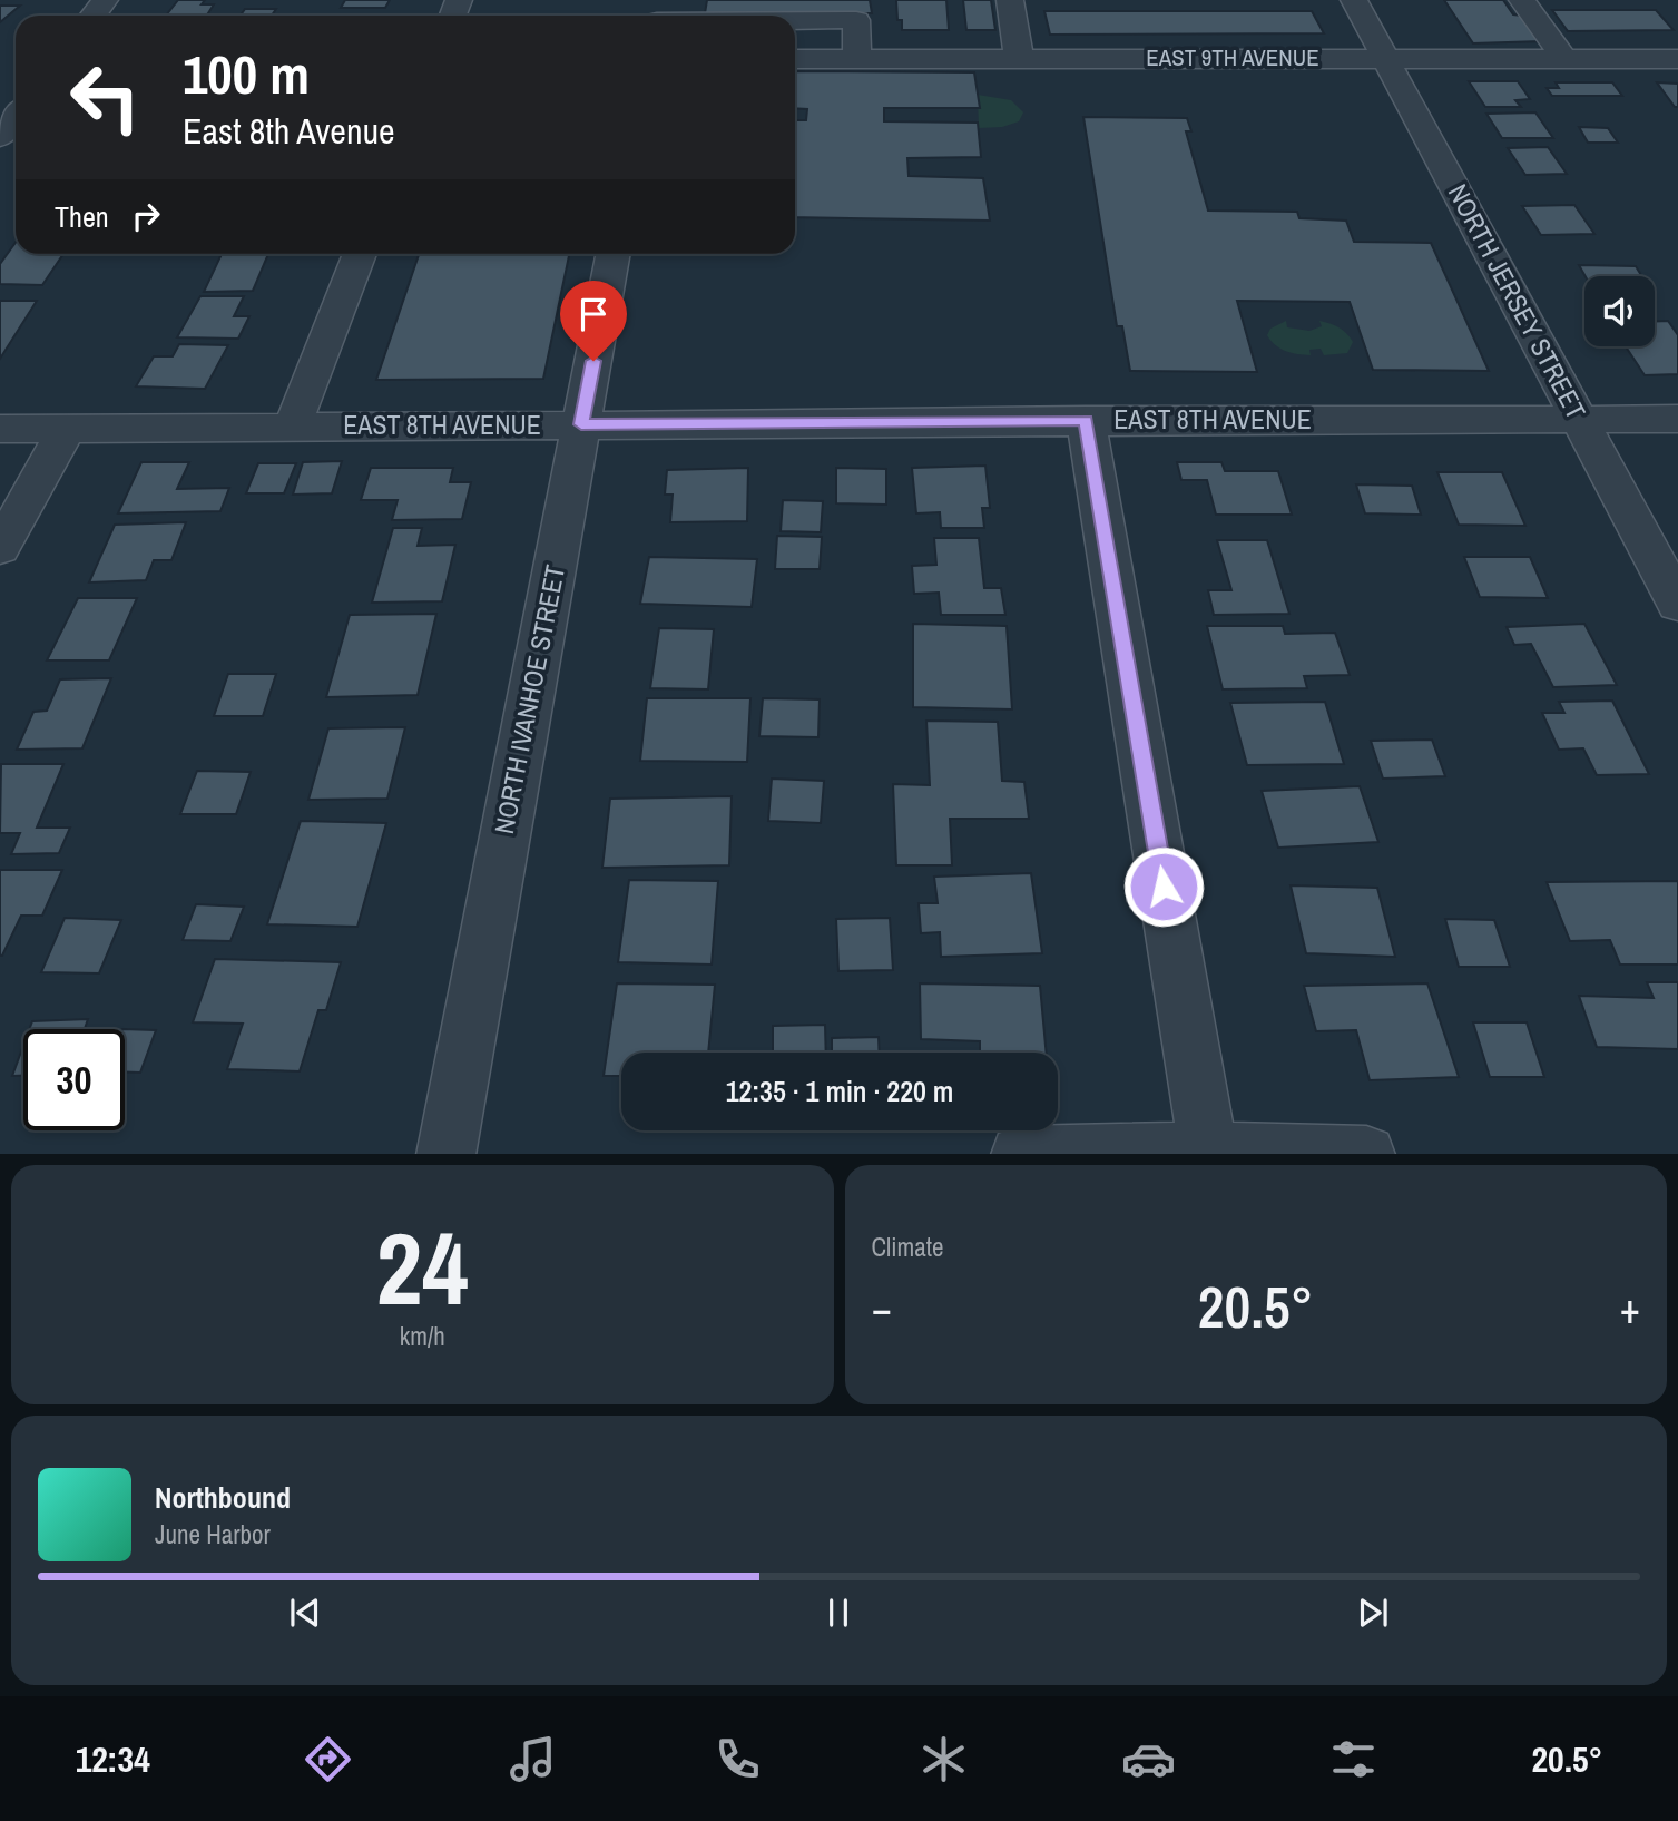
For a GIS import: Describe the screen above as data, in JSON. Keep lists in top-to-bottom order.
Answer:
{
  "streets": {
    "street": [
      "EAST 9TH AVENUE",
      "NORTH JERSEY STREET",
      "EAST 8TH AVENUE",
      "NORTH IVANHOE STREET"
    ]
  },
  "crossings": [
    ["EAST 9TH AVENUE", "NORTH JERSEY STREET"],
    ["NORTH JERSEY STREET", "EAST 8TH AVENUE"],
    ["EAST 8TH AVENUE", "NORTH IVANHOE STREET"]
  ],
  "page": {
    "turn": ["100 m", "East 8th Avenue"],
    "then": "Then",
    "limit": "30",
    "trip": "12:35 · 1 min · 220 m",
    "tile": [
      ["24", "km/h"],
      "Climate"
    ],
    "heat": ["−", "20.5°", "+"],
    "song": ["Northbound", "June Harbor"],
    "tabs": ["12:34", "20.5°"]
  }
}
